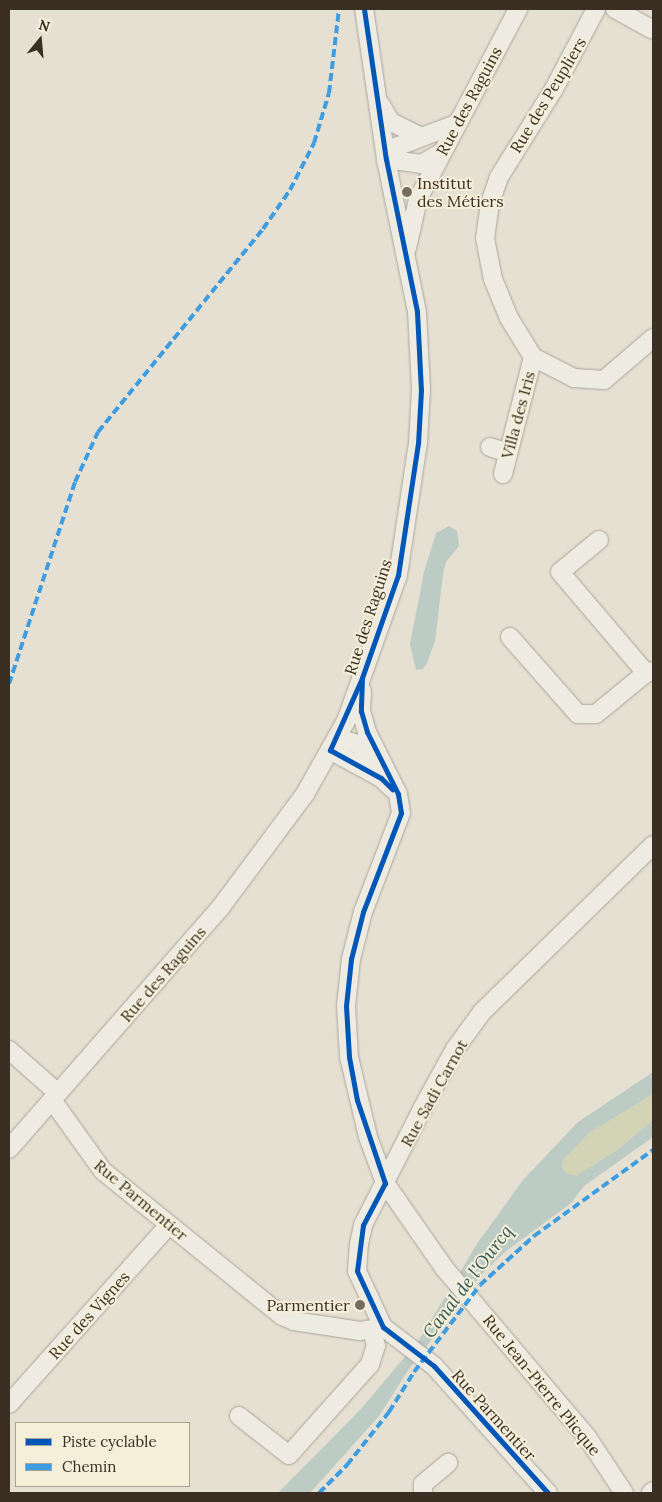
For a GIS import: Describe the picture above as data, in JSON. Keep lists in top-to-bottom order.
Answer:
{
  "streets": {
    "street": [
      "Rue des Peupliers",
      "Rue des Raguins",
      "Villa des Iris",
      "Rue Sadi Carnot",
      "Rue Parmentier",
      "Rue des Vignes",
      "Rue Jean-Pierre Plicque"
    ]
  },
  "crossings": [
    ["Rue des Peupliers", "Villa des Iris"],
    ["Rue des Raguins", "Rue Parmentier"],
    ["Rue Sadi Carnot", "Rue Parmentier"],
    ["Rue Sadi Carnot", "Rue Jean-Pierre Plicque"],
    ["Rue Parmentier", "Rue des Vignes"]
  ],
  "water": ["Canal de l'Ourcq"],
  "places": ["Institut des Métiers", "Parmentier"],
  "legend": ["Piste cyclable", "Chemin"],
  "north": "top"
}
